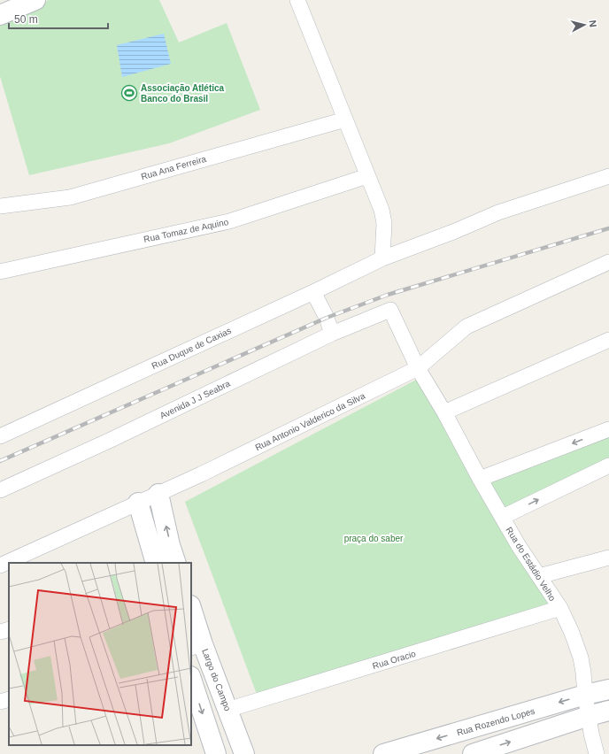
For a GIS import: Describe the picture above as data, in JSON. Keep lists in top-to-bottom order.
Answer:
{
  "streets": {
    "street": [
      "Rua Ana Ferreira",
      "Rua Tomaz de Aquino",
      "Rua Duque de Caxias",
      "Avenida J J Seabra",
      "Rua Antonio Valderico da Silva",
      "Rua do Estádio Velho",
      "Rua Oracio",
      "Largo do Campo",
      "Rua Rozendo Lopes"
    ]
  },
  "crossings": [
    ["Avenida J J Seabra", "Rua do Estádio Velho"],
    ["Rua Antonio Valderico da Silva", "Rua do Estádio Velho"],
    ["Rua do Estádio Velho", "Rua Oracio"],
    ["Rua do Estádio Velho", "Rua Rozendo Lopes"],
    ["Rua Oracio", "Largo do Campo"]
  ],
  "parks": ["praça do saber"],
  "places": {
    "sports": ["Associação Atlética Banco do Brasil"]
  },
  "scale_bar": "50 m",
  "north": "right"
}
